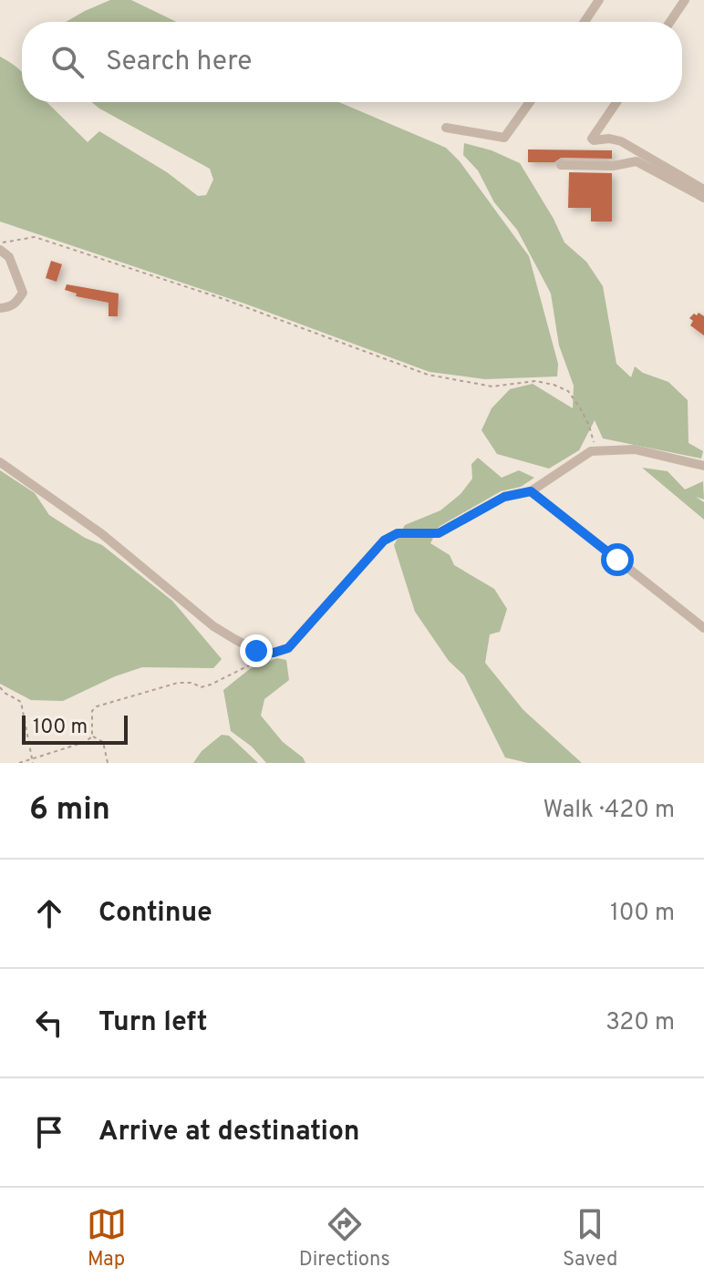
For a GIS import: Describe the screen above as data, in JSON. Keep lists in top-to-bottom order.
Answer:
{
  "scale_bar": "100 m",
  "page": {
    "search": "Search here",
    "scale": "100 m",
    "heading": ["6 min", "Walk · 420 m"],
    "list": [
      ["Continue", "100 m"],
      ["Turn left", "320 m"],
      "Arrive at destination"
    ],
    "nav": ["Map", "Directions", "Saved"]
  }
}
